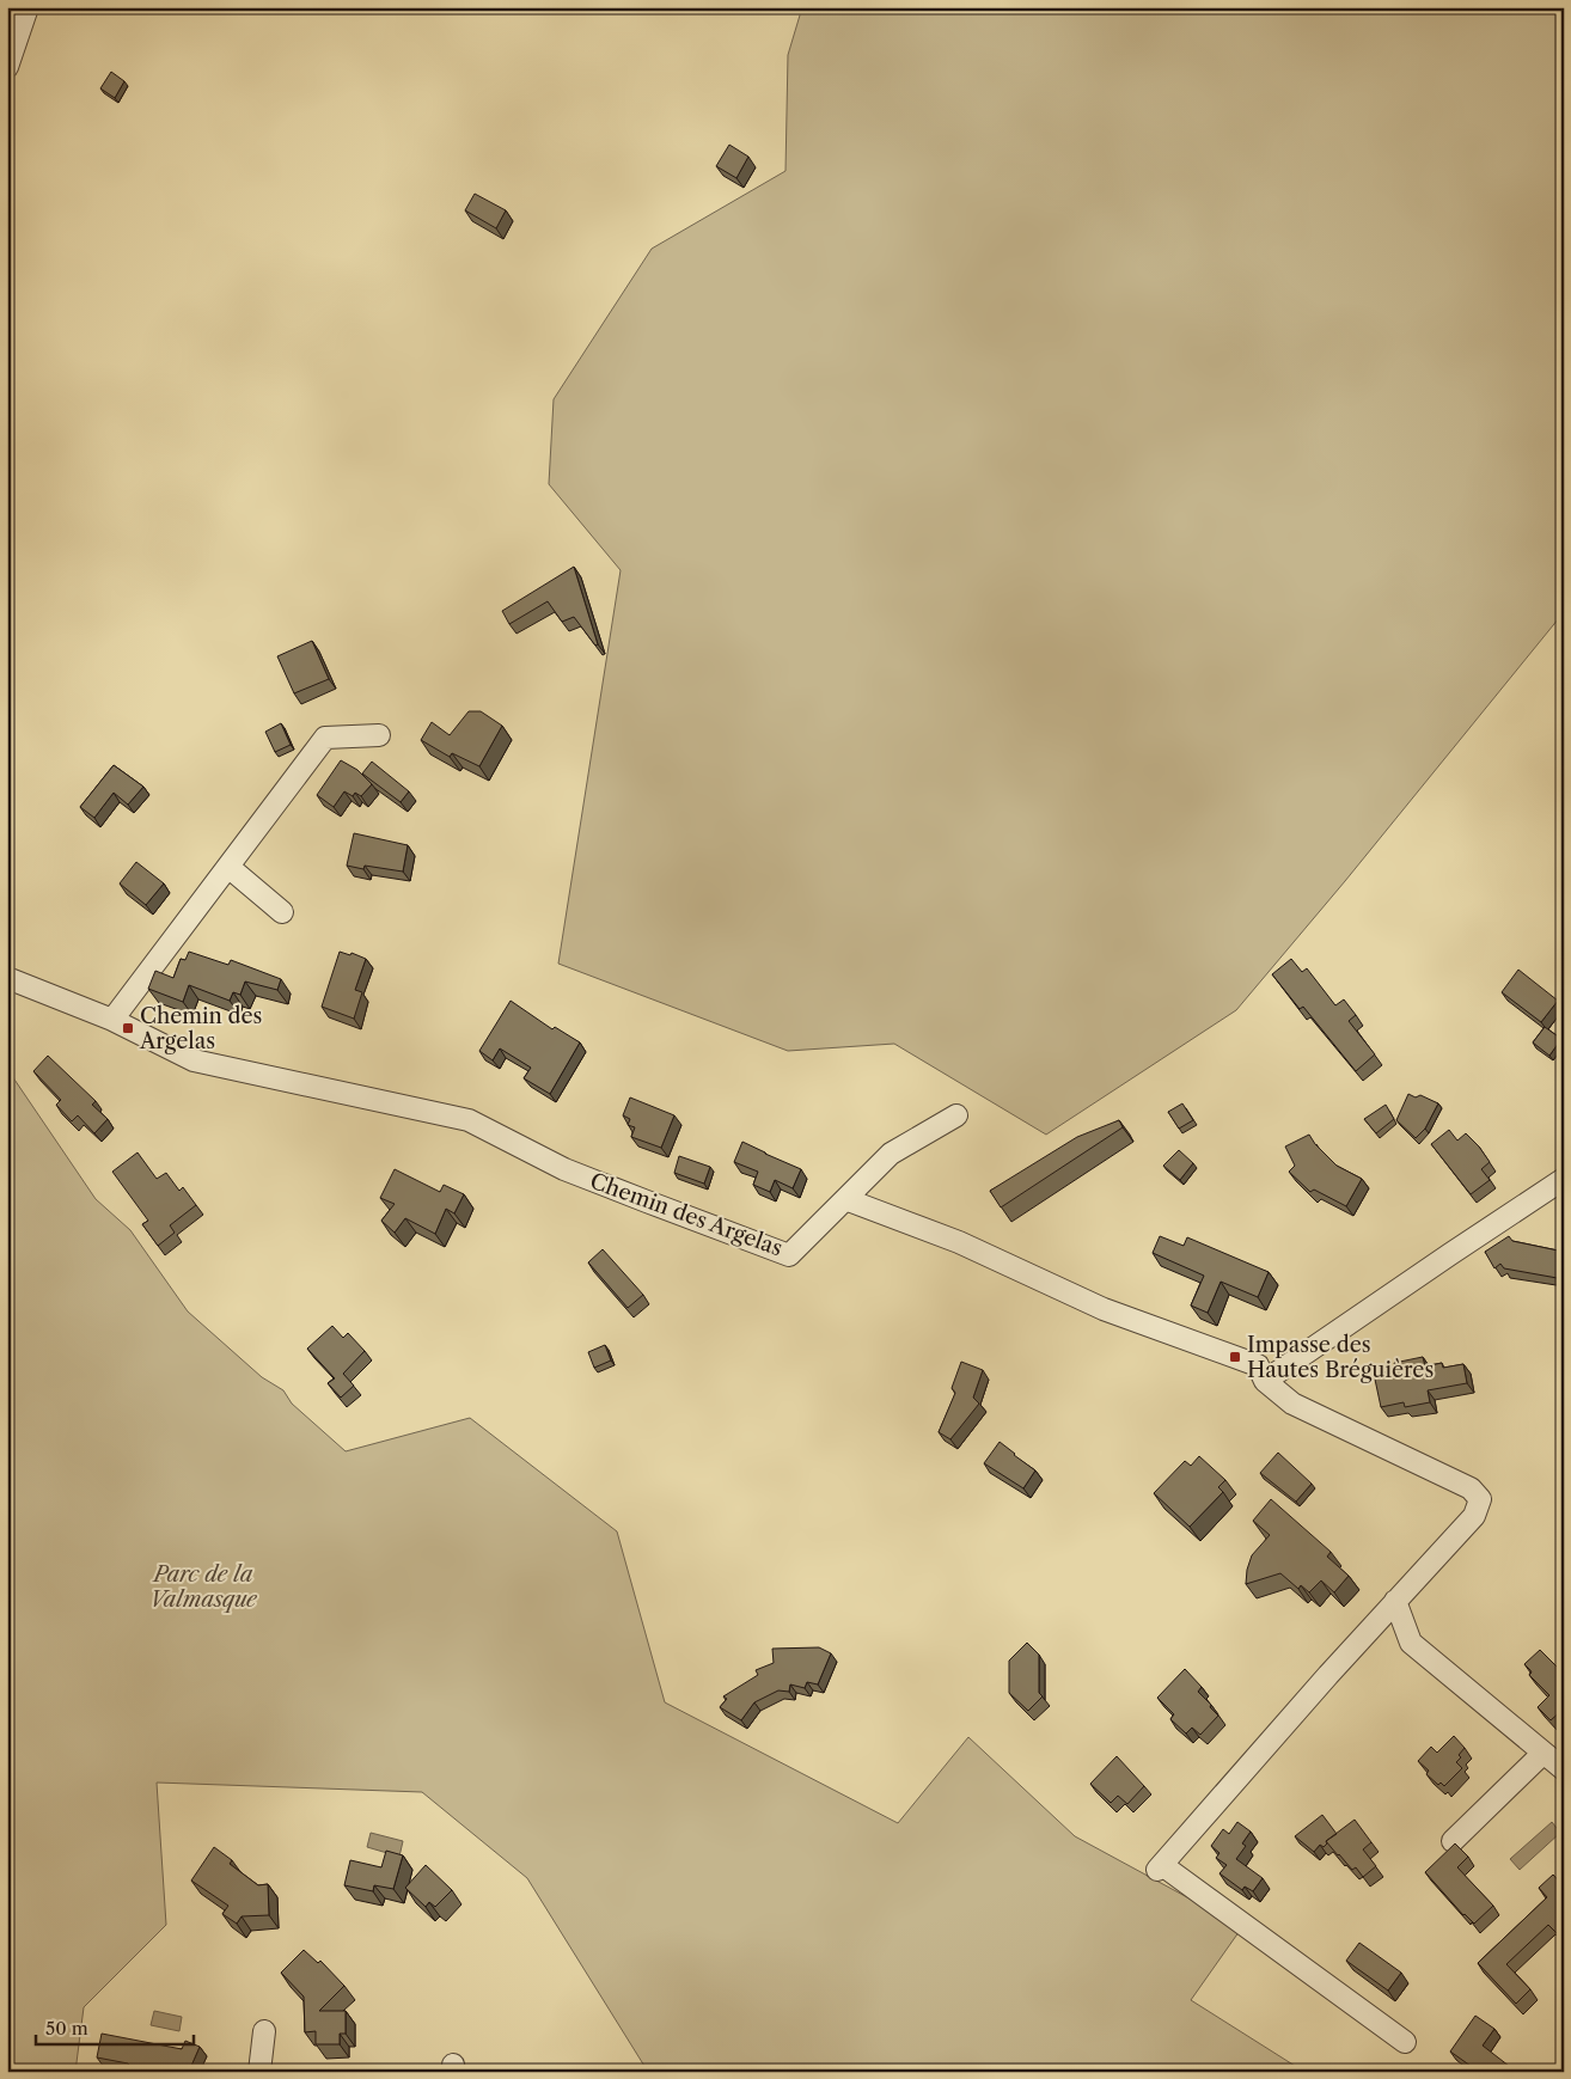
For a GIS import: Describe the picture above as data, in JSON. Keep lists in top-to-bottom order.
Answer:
{
  "streets": {
    "street": ["Chemin des Argelas"]
  },
  "parks": ["Parc de la Valmasque"],
  "places": {
    "transit": ["Chemin des Argelas", "Impasse des Hautes Bréguières"]
  },
  "scale_bar": "50 m"
}
